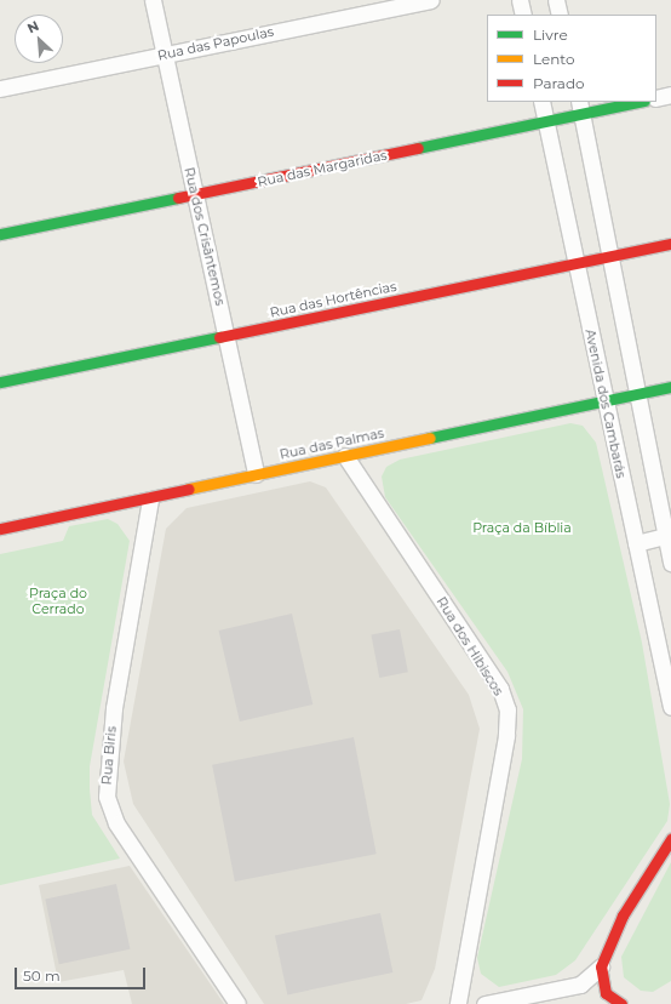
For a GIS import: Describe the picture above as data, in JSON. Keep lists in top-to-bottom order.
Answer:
{
  "streets": {
    "street": [
      "Rua das Papoulas",
      "Rua das Margaridas",
      "Rua dos Crisântemos",
      "Rua das Hortências",
      "Avenida dos Cambarás",
      "Rua das Palmas",
      "Rua dos Hibiscos",
      "Rua Biris"
    ]
  },
  "crossings": [
    ["Rua das Papoulas", "Rua dos Crisântemos"],
    ["Rua das Margaridas", "Rua dos Crisântemos"],
    ["Rua das Margaridas", "Avenida dos Cambarás"],
    ["Rua dos Crisântemos", "Rua das Hortências"],
    ["Rua dos Crisântemos", "Rua das Palmas"],
    ["Rua das Hortências", "Avenida dos Cambarás"],
    ["Avenida dos Cambarás", "Rua das Palmas"],
    ["Rua das Palmas", "Rua dos Hibiscos"],
    ["Rua das Palmas", "Rua Biris"]
  ],
  "parks": ["Praça da Bíblia", "Praça do Cerrado"],
  "legend": ["Livre", "Lento", "Parado"],
  "scale_bar": "50 m",
  "north": "top left"
}
